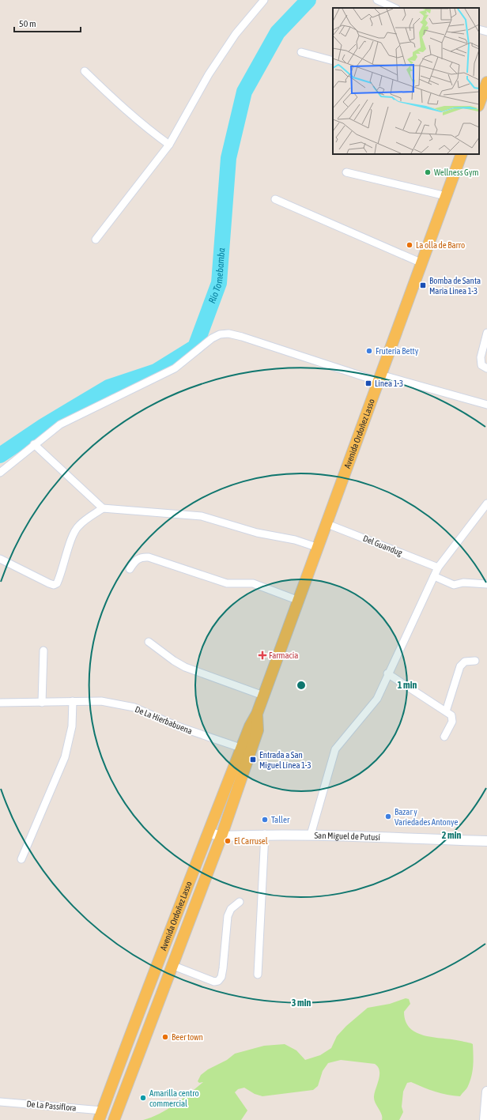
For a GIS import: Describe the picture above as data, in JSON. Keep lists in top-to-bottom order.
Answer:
{
  "streets": {
    "main road": ["Avenida Ordoñez Lasso"],
    "street": [
      "Del Guandug",
      "De La Hierbabuena",
      "San Miguel de Putusí",
      "De La Passiflora"
    ]
  },
  "crossings": [
    ["Avenida Ordoñez Lasso", "Del Guandug"],
    ["Avenida Ordoñez Lasso", "De La Hierbabuena"],
    ["Avenida Ordoñez Lasso", "San Miguel de Putusí"],
    ["Avenida Ordoñez Lasso", "De La Passiflora"]
  ],
  "water": ["Río Tomebamba"],
  "places": {
    "other": [
      "Wellness Gym",
      "La olla de Barro",
      "Frutería Betty",
      "Bazar y Variedades Antonye",
      "Taller",
      "El Carrusel",
      "Beer town",
      "Amarilla centro commercial"
    ],
    "transit": ["Bomba de Santa Maria Linea 1-3", "Línea 1-3", "Entrada a San Miguel Línea 1-3"],
    "health": ["Farmacia"]
  },
  "scale_bar": "50 m",
  "rings": ["1 min", "2 min", "3 min"]
}
